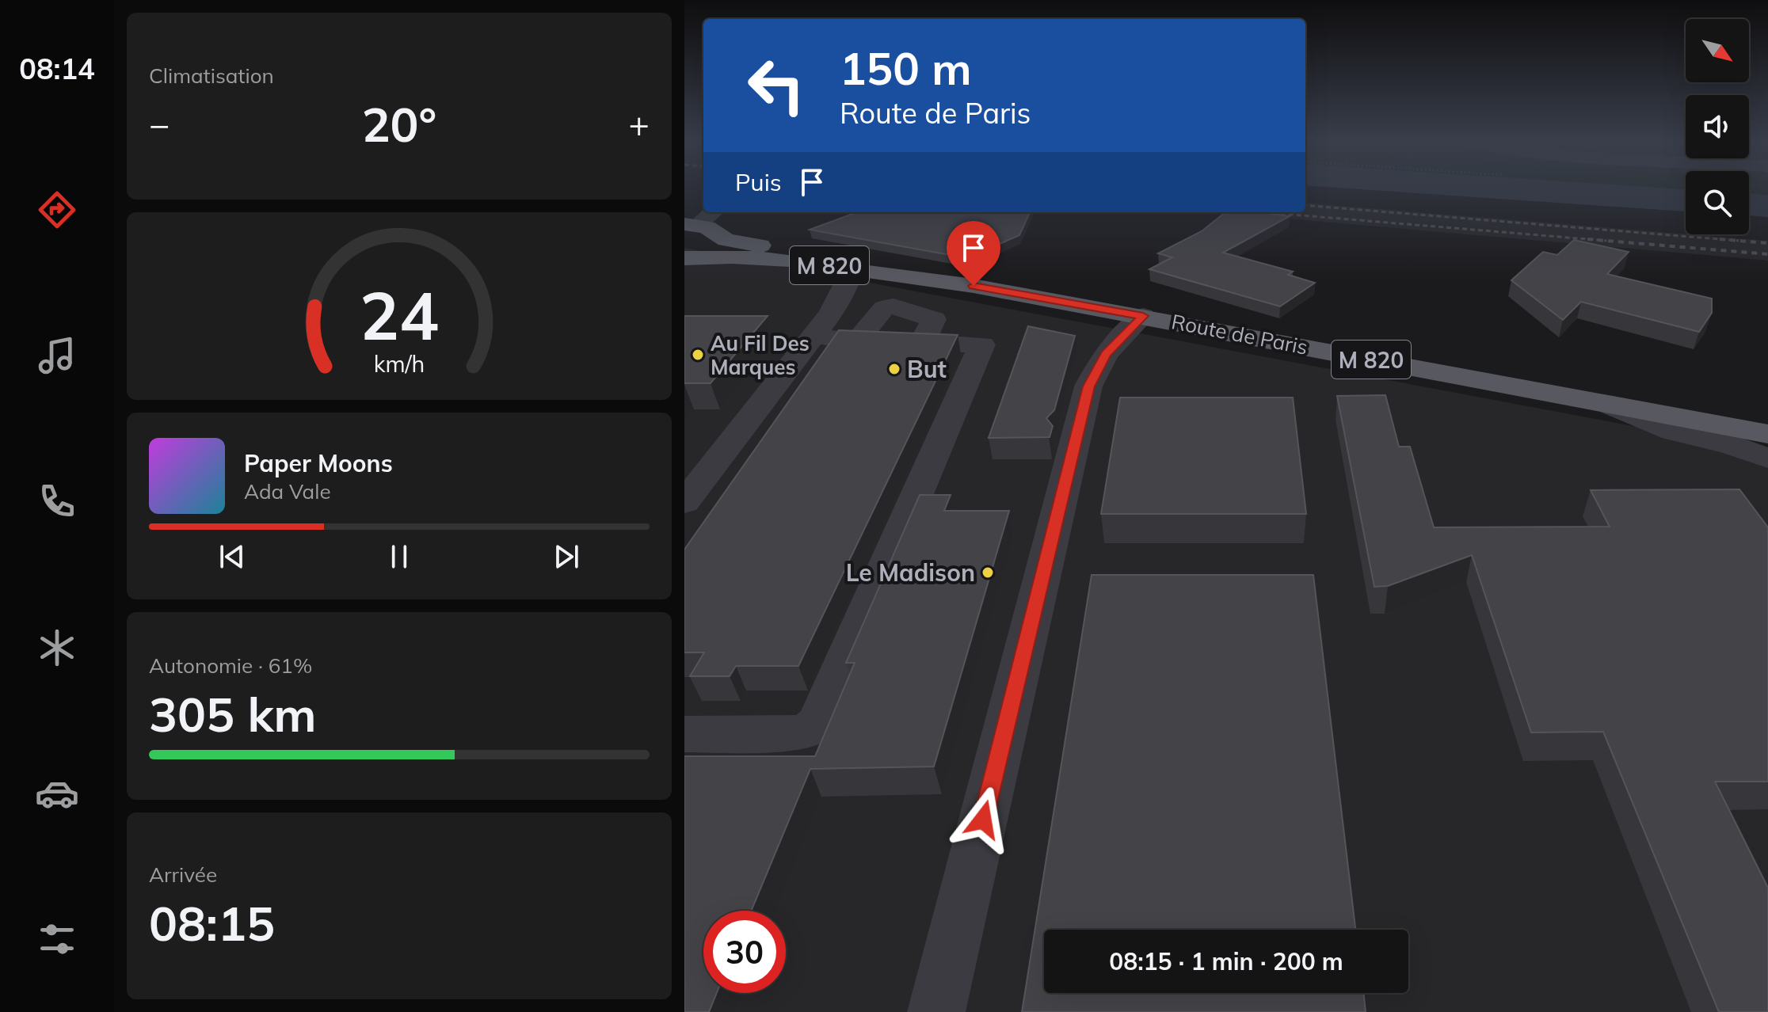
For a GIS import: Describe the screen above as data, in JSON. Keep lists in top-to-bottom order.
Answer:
{
  "streets": {
    "main road": ["M 820", "Route de Paris"]
  },
  "places": ["Au Fil Des Marques", "But", "Le Madison"],
  "north": "bottom right",
  "page": {
    "tabs": "08:14",
    "tile": [
      "Climatisation",
      ["Autonomie · 61%", "305 km"],
      ["Arrivée", "08:15"]
    ],
    "turn": ["150 m", "Route de Paris"],
    "heat": ["−", "20°", "+"],
    "then": "Puis",
    "song": ["Paper Moons", "Ada Vale"],
    "limit": "30",
    "trip": "08:15 · 1 min · 200 m",
    "gauge": ["24", "km/h"]
  }
}
